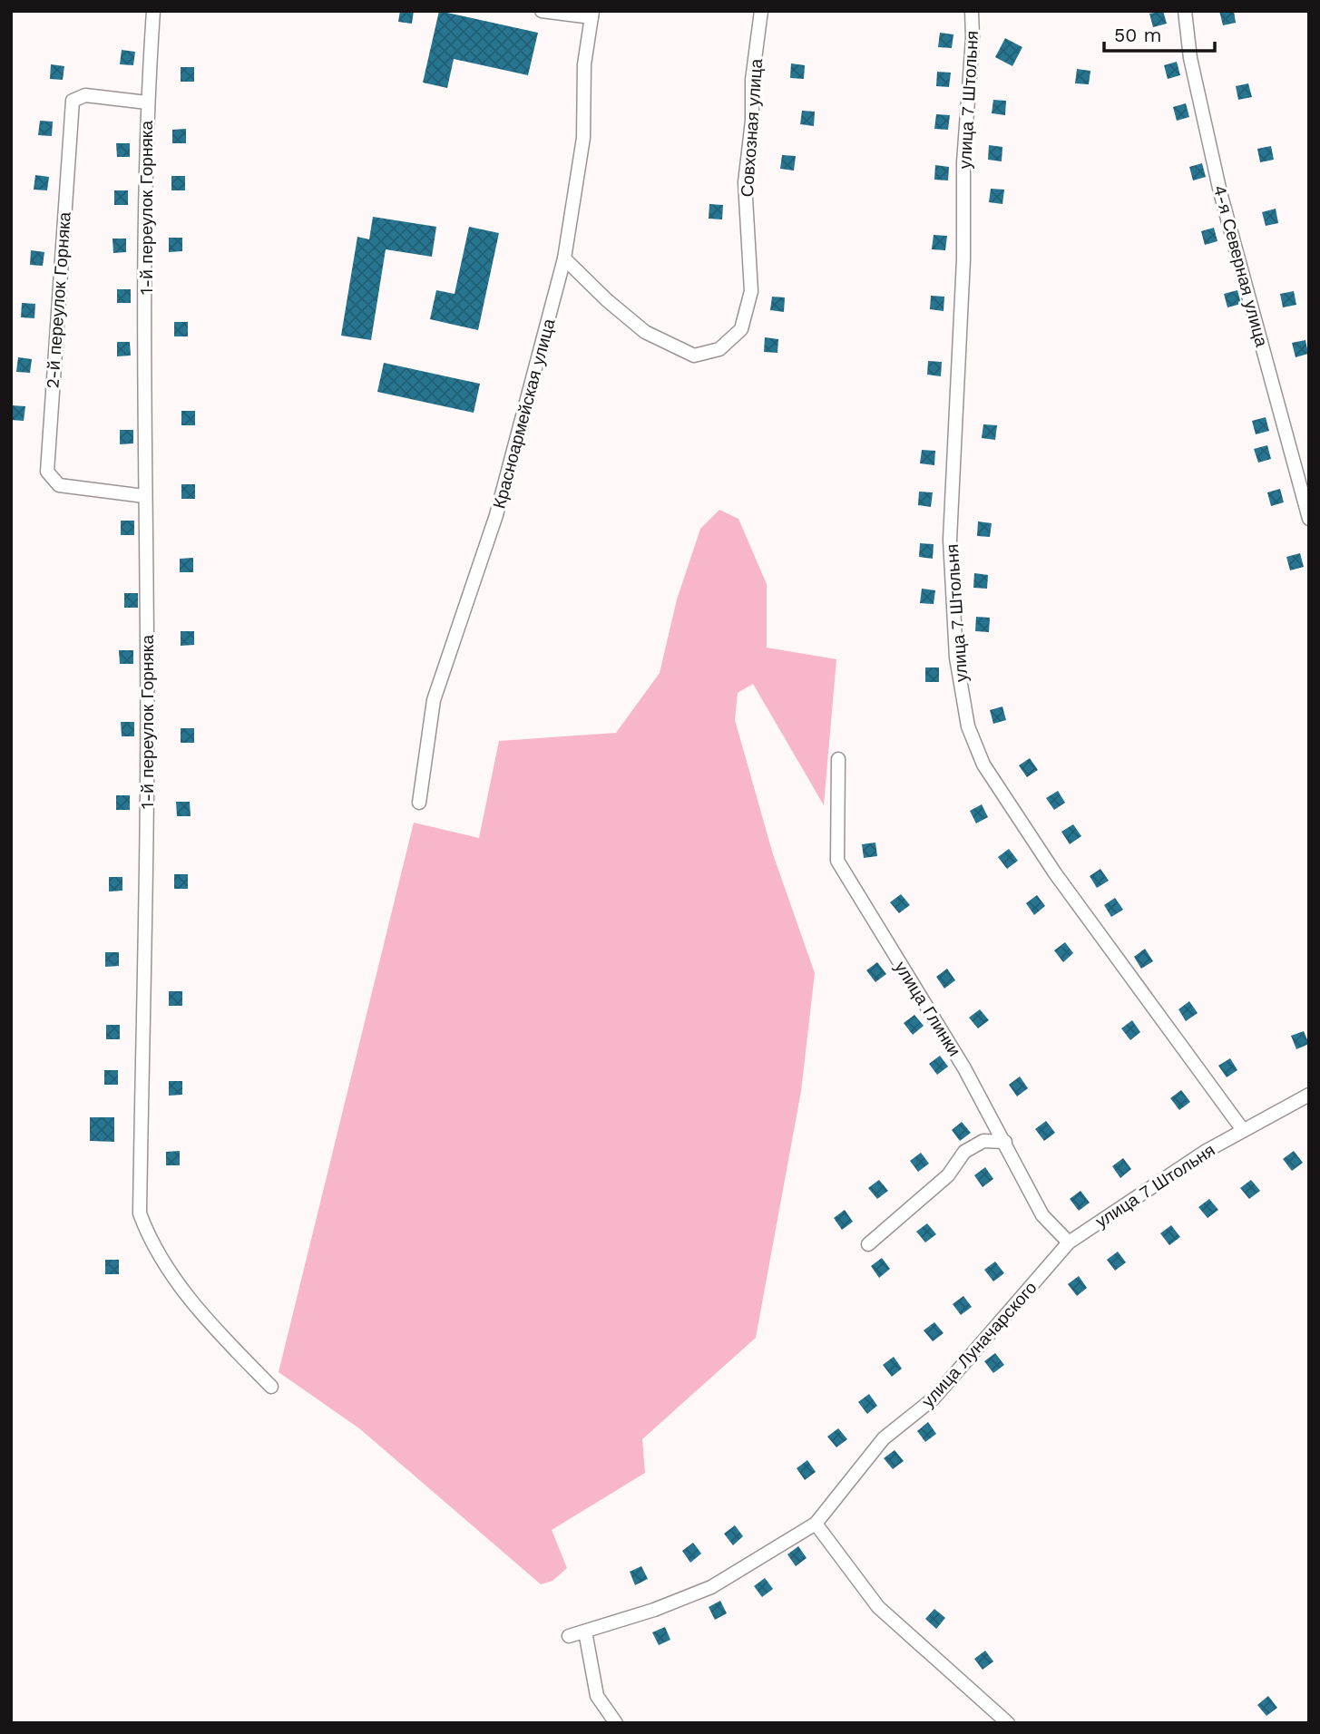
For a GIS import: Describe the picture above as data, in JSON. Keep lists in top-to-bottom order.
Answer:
{
  "streets": {
    "street": [
      "улица 7 Штольня",
      "Совхозная улица",
      "1-й переулок Горняка",
      "4-я Северная улица",
      "2-й переулок Горняка",
      "Красноармейская улица",
      "улица Глинки",
      "улица Луначарского"
    ]
  },
  "crossings": [
    ["улица 7 Штольня", "улица Глинки"],
    ["улица 7 Штольня", "улица Луначарского"],
    ["Совхозная улица", "Красноармейская улица"],
    ["1-й переулок Горняка", "2-й переулок Горняка"],
    ["улица Глинки", "улица Луначарского"]
  ],
  "scale_bar": "50 m"
}
